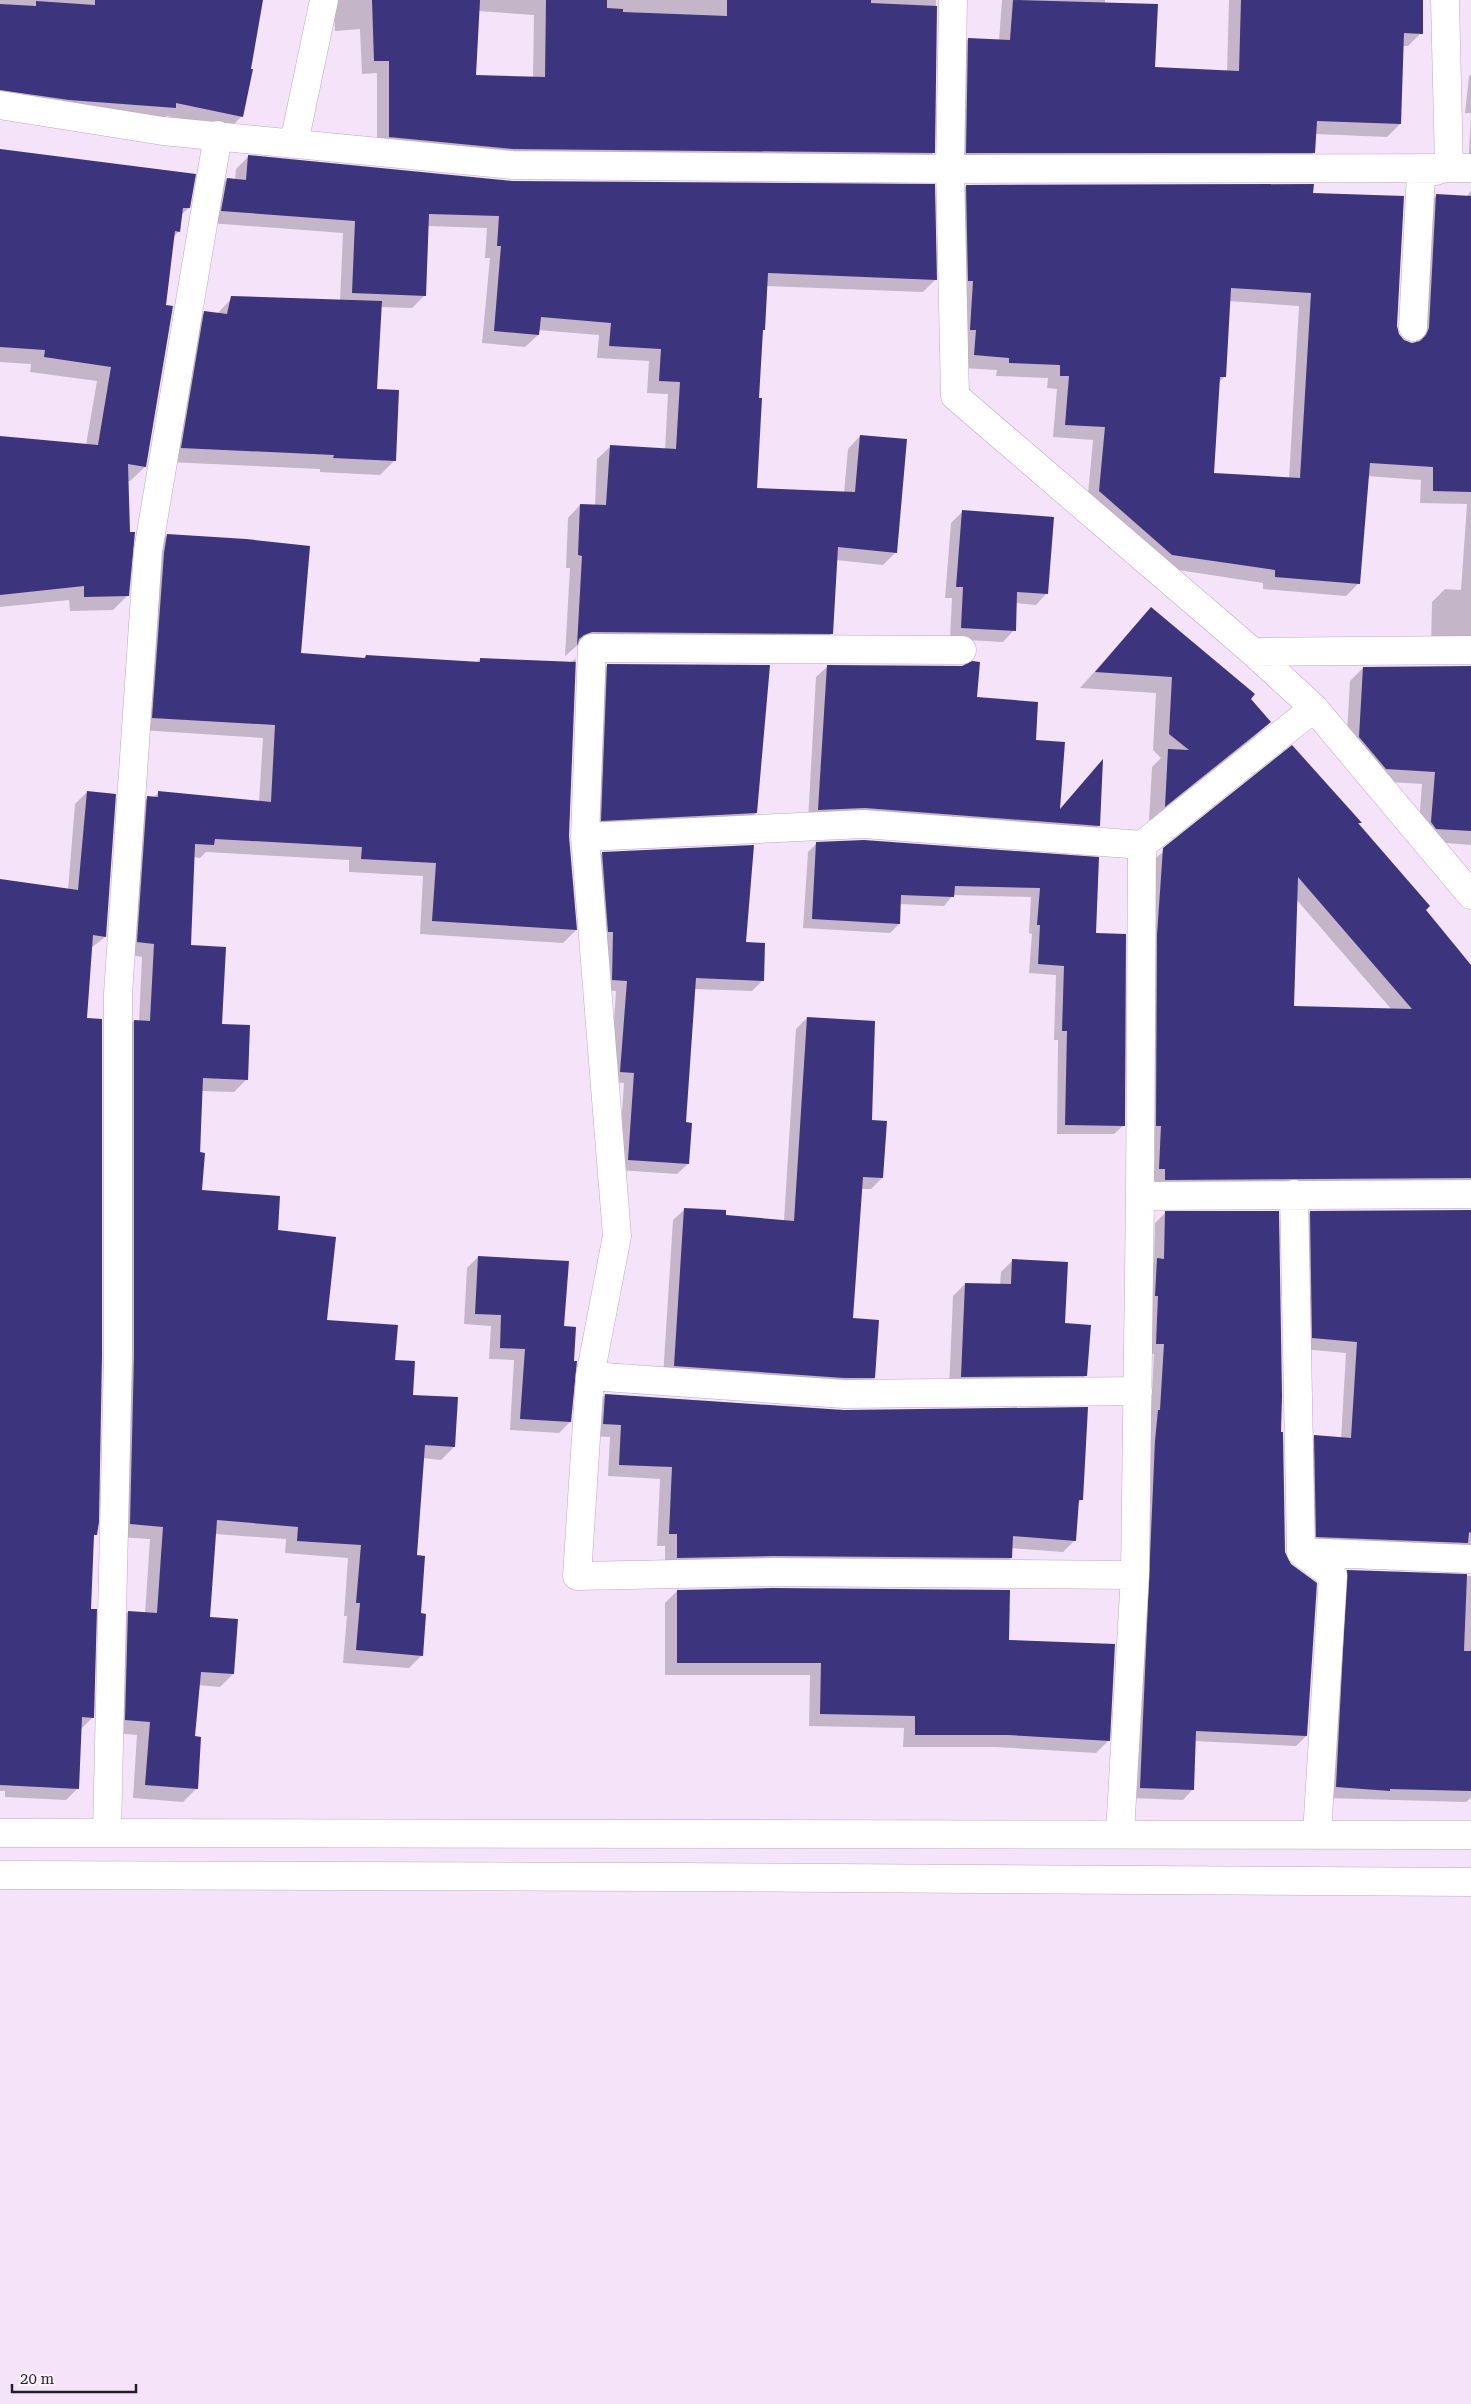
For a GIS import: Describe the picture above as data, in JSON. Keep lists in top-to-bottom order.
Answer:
{
  "scale_bar": "20 m"
}
